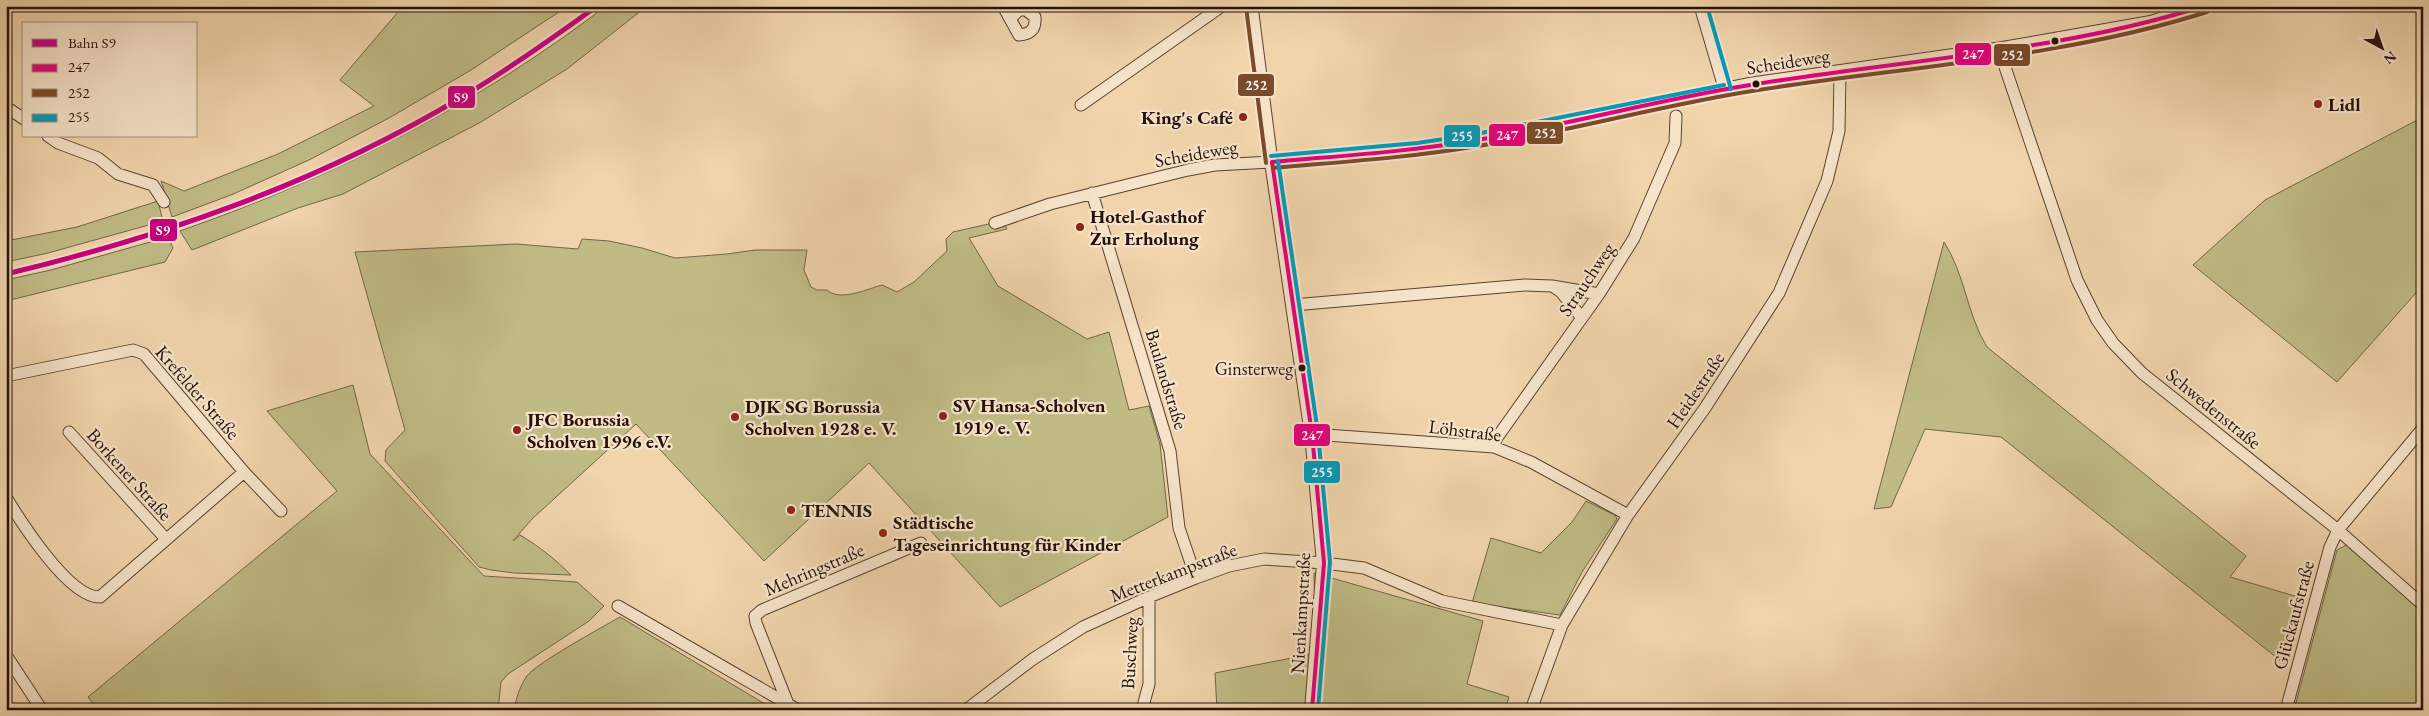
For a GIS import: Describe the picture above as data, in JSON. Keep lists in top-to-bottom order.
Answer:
{
  "streets": {
    "street": [
      "Scheideweg",
      "Strauchweg",
      "Baulandstraße",
      "Heidestraße",
      "Krefelder Straße",
      "Schwedenstraße",
      "Löhstraße",
      "Borkener Straße",
      "Mehringstraße",
      "Metterkampstraße",
      "Nienkampstraße",
      "Glückaufstraße",
      "Buschweg"
    ]
  },
  "crossings": [
    ["Scheideweg", "Baulandstraße"],
    ["Scheideweg", "Heidestraße"],
    ["Scheideweg", "Schwedenstraße"],
    ["Scheideweg", "Nienkampstraße"],
    ["Strauchweg", "Löhstraße"],
    ["Baulandstraße", "Metterkampstraße"],
    ["Heidestraße", "Löhstraße"],
    ["Heidestraße", "Metterkampstraße"],
    ["Krefelder Straße", "Borkener Straße"],
    ["Schwedenstraße", "Glückaufstraße"],
    ["Löhstraße", "Nienkampstraße"],
    ["Metterkampstraße", "Nienkampstraße"],
    ["Metterkampstraße", "Buschweg"]
  ],
  "places": [
    "Lidl",
    "King's Café",
    "Hotel-Gasthof Zur Erholung",
    "Ginsterweg",
    "SV Hansa-Scholven 1919 e. V.",
    "DJK SG Borussia Scholven 1928 e. V.",
    "JFC Borussia Scholven 1996 e.V.",
    "TENNIS",
    "Städtische Tageseinrichtung für Kinder"
  ],
  "lines": [
    "rail line S9",
    "transit line 247",
    "transit line 255",
    "transit line 252"
  ],
  "legend": [
    "Bahn S9",
    "247",
    "252",
    "255"
  ],
  "north": "bottom right"
}
